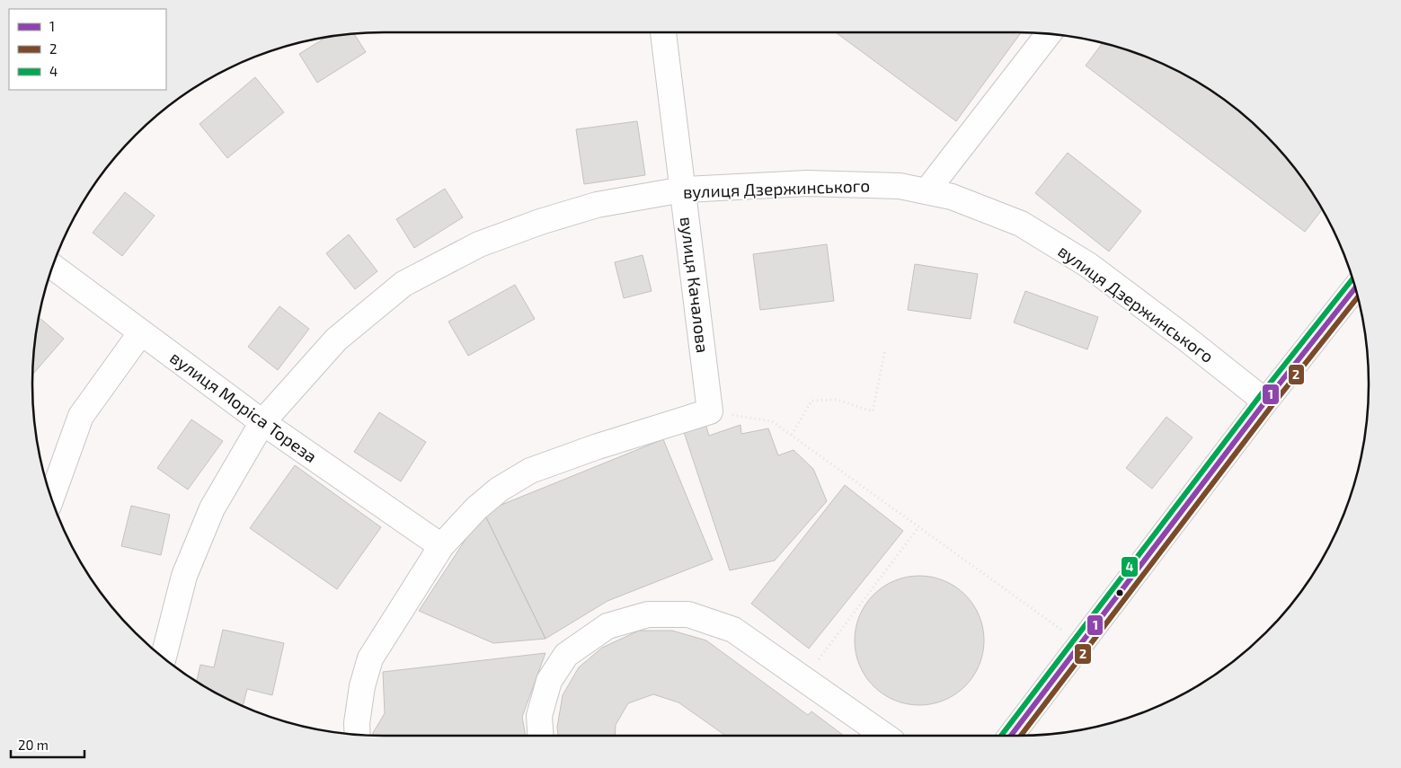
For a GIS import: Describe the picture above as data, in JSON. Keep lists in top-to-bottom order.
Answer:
{
  "streets": {
    "street": ["вулиця Дзержинського", "вулиця Качалова", "вулиця Моріса Тореза"]
  },
  "crossings": [
    ["вулиця Дзержинського", "вулиця Качалова"],
    ["вулиця Дзержинського", "вулиця Моріса Тореза"]
  ],
  "lines": ["transit line 4", "transit line 1", "transit line 2"],
  "legend": ["1", "2", "4"],
  "scale_bar": "20 m"
}
